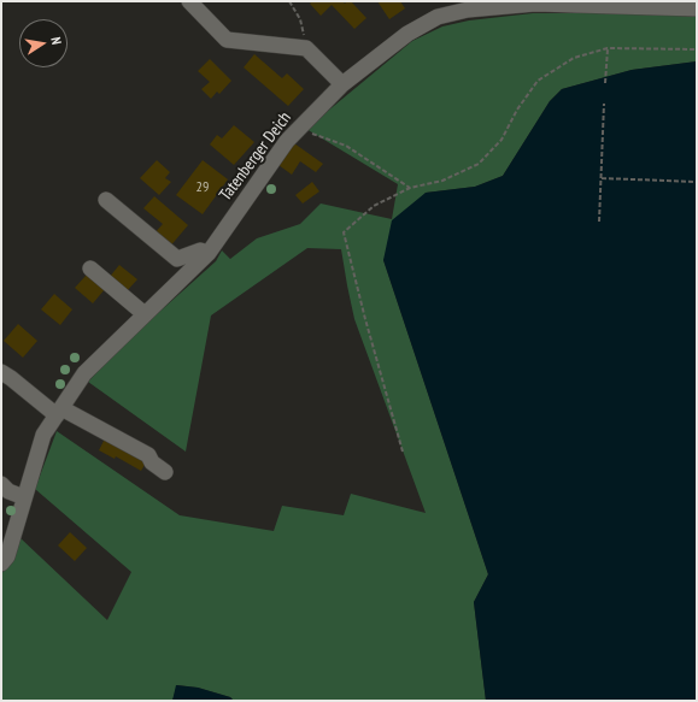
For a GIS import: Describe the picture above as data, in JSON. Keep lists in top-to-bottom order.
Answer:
{
  "streets": {
    "street": ["Tatenberger Deich"]
  },
  "house_numbers": ["29"],
  "north": "right"
}
